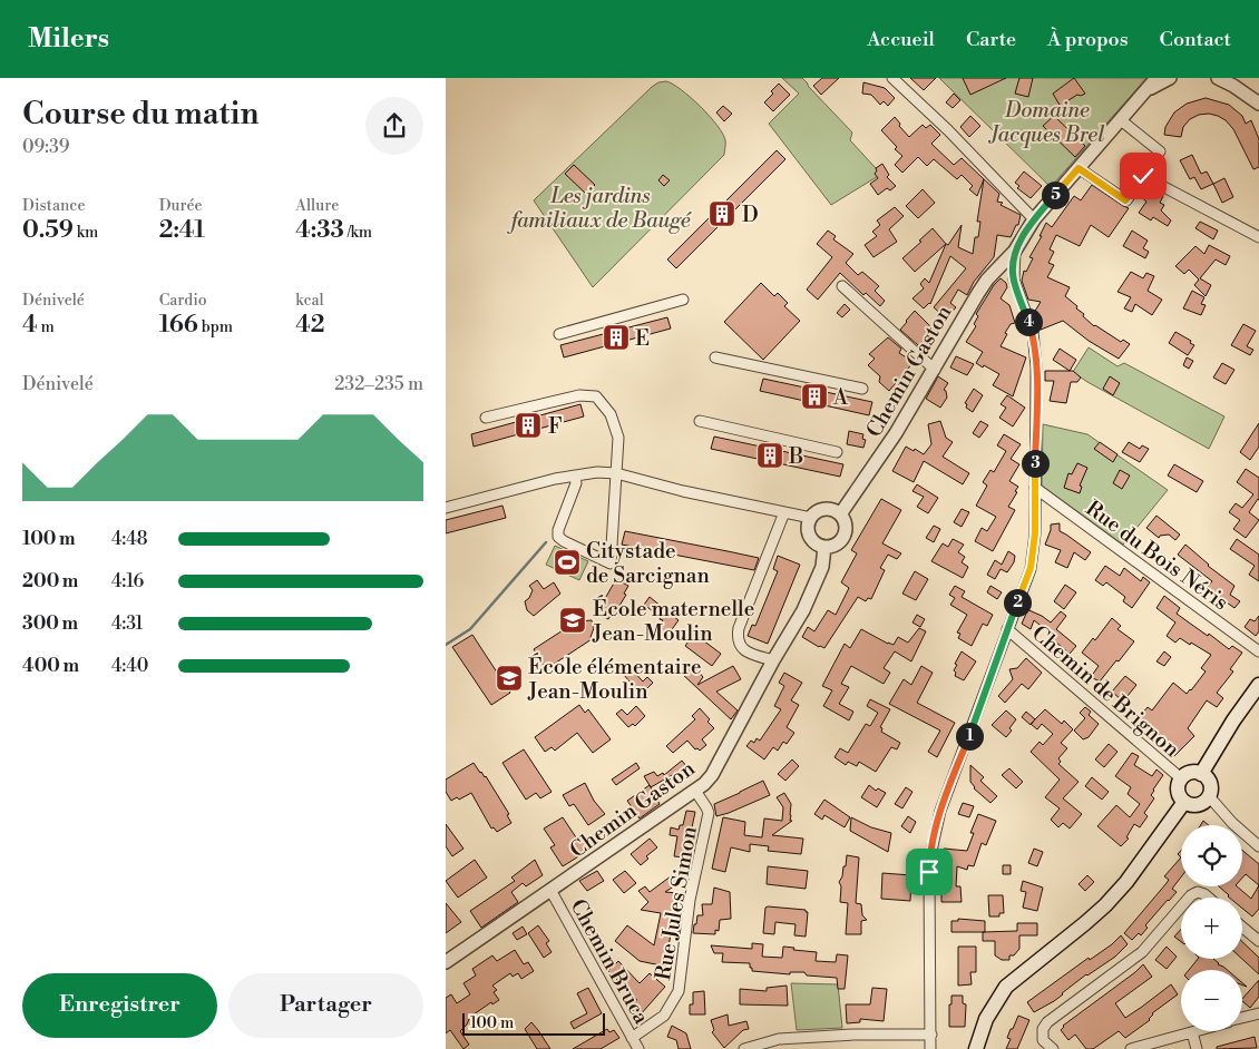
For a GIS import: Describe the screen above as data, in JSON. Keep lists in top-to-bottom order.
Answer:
{
  "streets": {
    "street": [
      "Chemin Gaston",
      "Rue du Bois Néris",
      "Chemin de Brignon",
      "Rue Jules Simon",
      "Chemin Bruca"
    ]
  },
  "crossings": [
    ["Chemin Gaston", "Rue Jules Simon"],
    ["Chemin Gaston", "Chemin Bruca"],
    ["Rue Jules Simon", "Chemin Bruca"]
  ],
  "parks": ["Domaine Jacques Brel", "Les jardins familiaux de Baugé"],
  "places": {
    "building": [
      "D",
      "E",
      "A",
      "F",
      "B"
    ],
    "sports": ["Citystade de Sarcignan"],
    "school or university": ["École maternelle Jean-Moulin", "École élémentaire Jean-Moulin"]
  },
  "scale_bar": "100 m",
  "page": {
    "header": "Milers",
    "nav": [
      "Accueil",
      "Carte",
      "À propos",
      "Contact"
    ],
    "heading": ["Course du matin", "09:39"],
    "stats": [
      ["Distance", "0.59 km"],
      ["Durée", "2:41"],
      ["Allure", "4:33 /km"],
      ["Dénivelé", "4 m"],
      ["Cardio", "166 bpm"],
      ["kcal", "42"]
    ],
    "pins": [
      "5",
      "4",
      "3",
      "2",
      "1"
    ],
    "chart": ["Dénivelé", "232–235 m"],
    "list": [
      {
        "name": "100 m",
        "note": "4:48"
      },
      {
        "name": "200 m",
        "note": "4:16"
      },
      {
        "name": "300 m",
        "note": "4:31"
      },
      {
        "name": "400 m",
        "note": "4:40"
      }
    ],
    "map_buttons": ["+", "−"],
    "buttons": ["Enregistrer", "Partager"],
    "scale": "100 m"
  }
}
